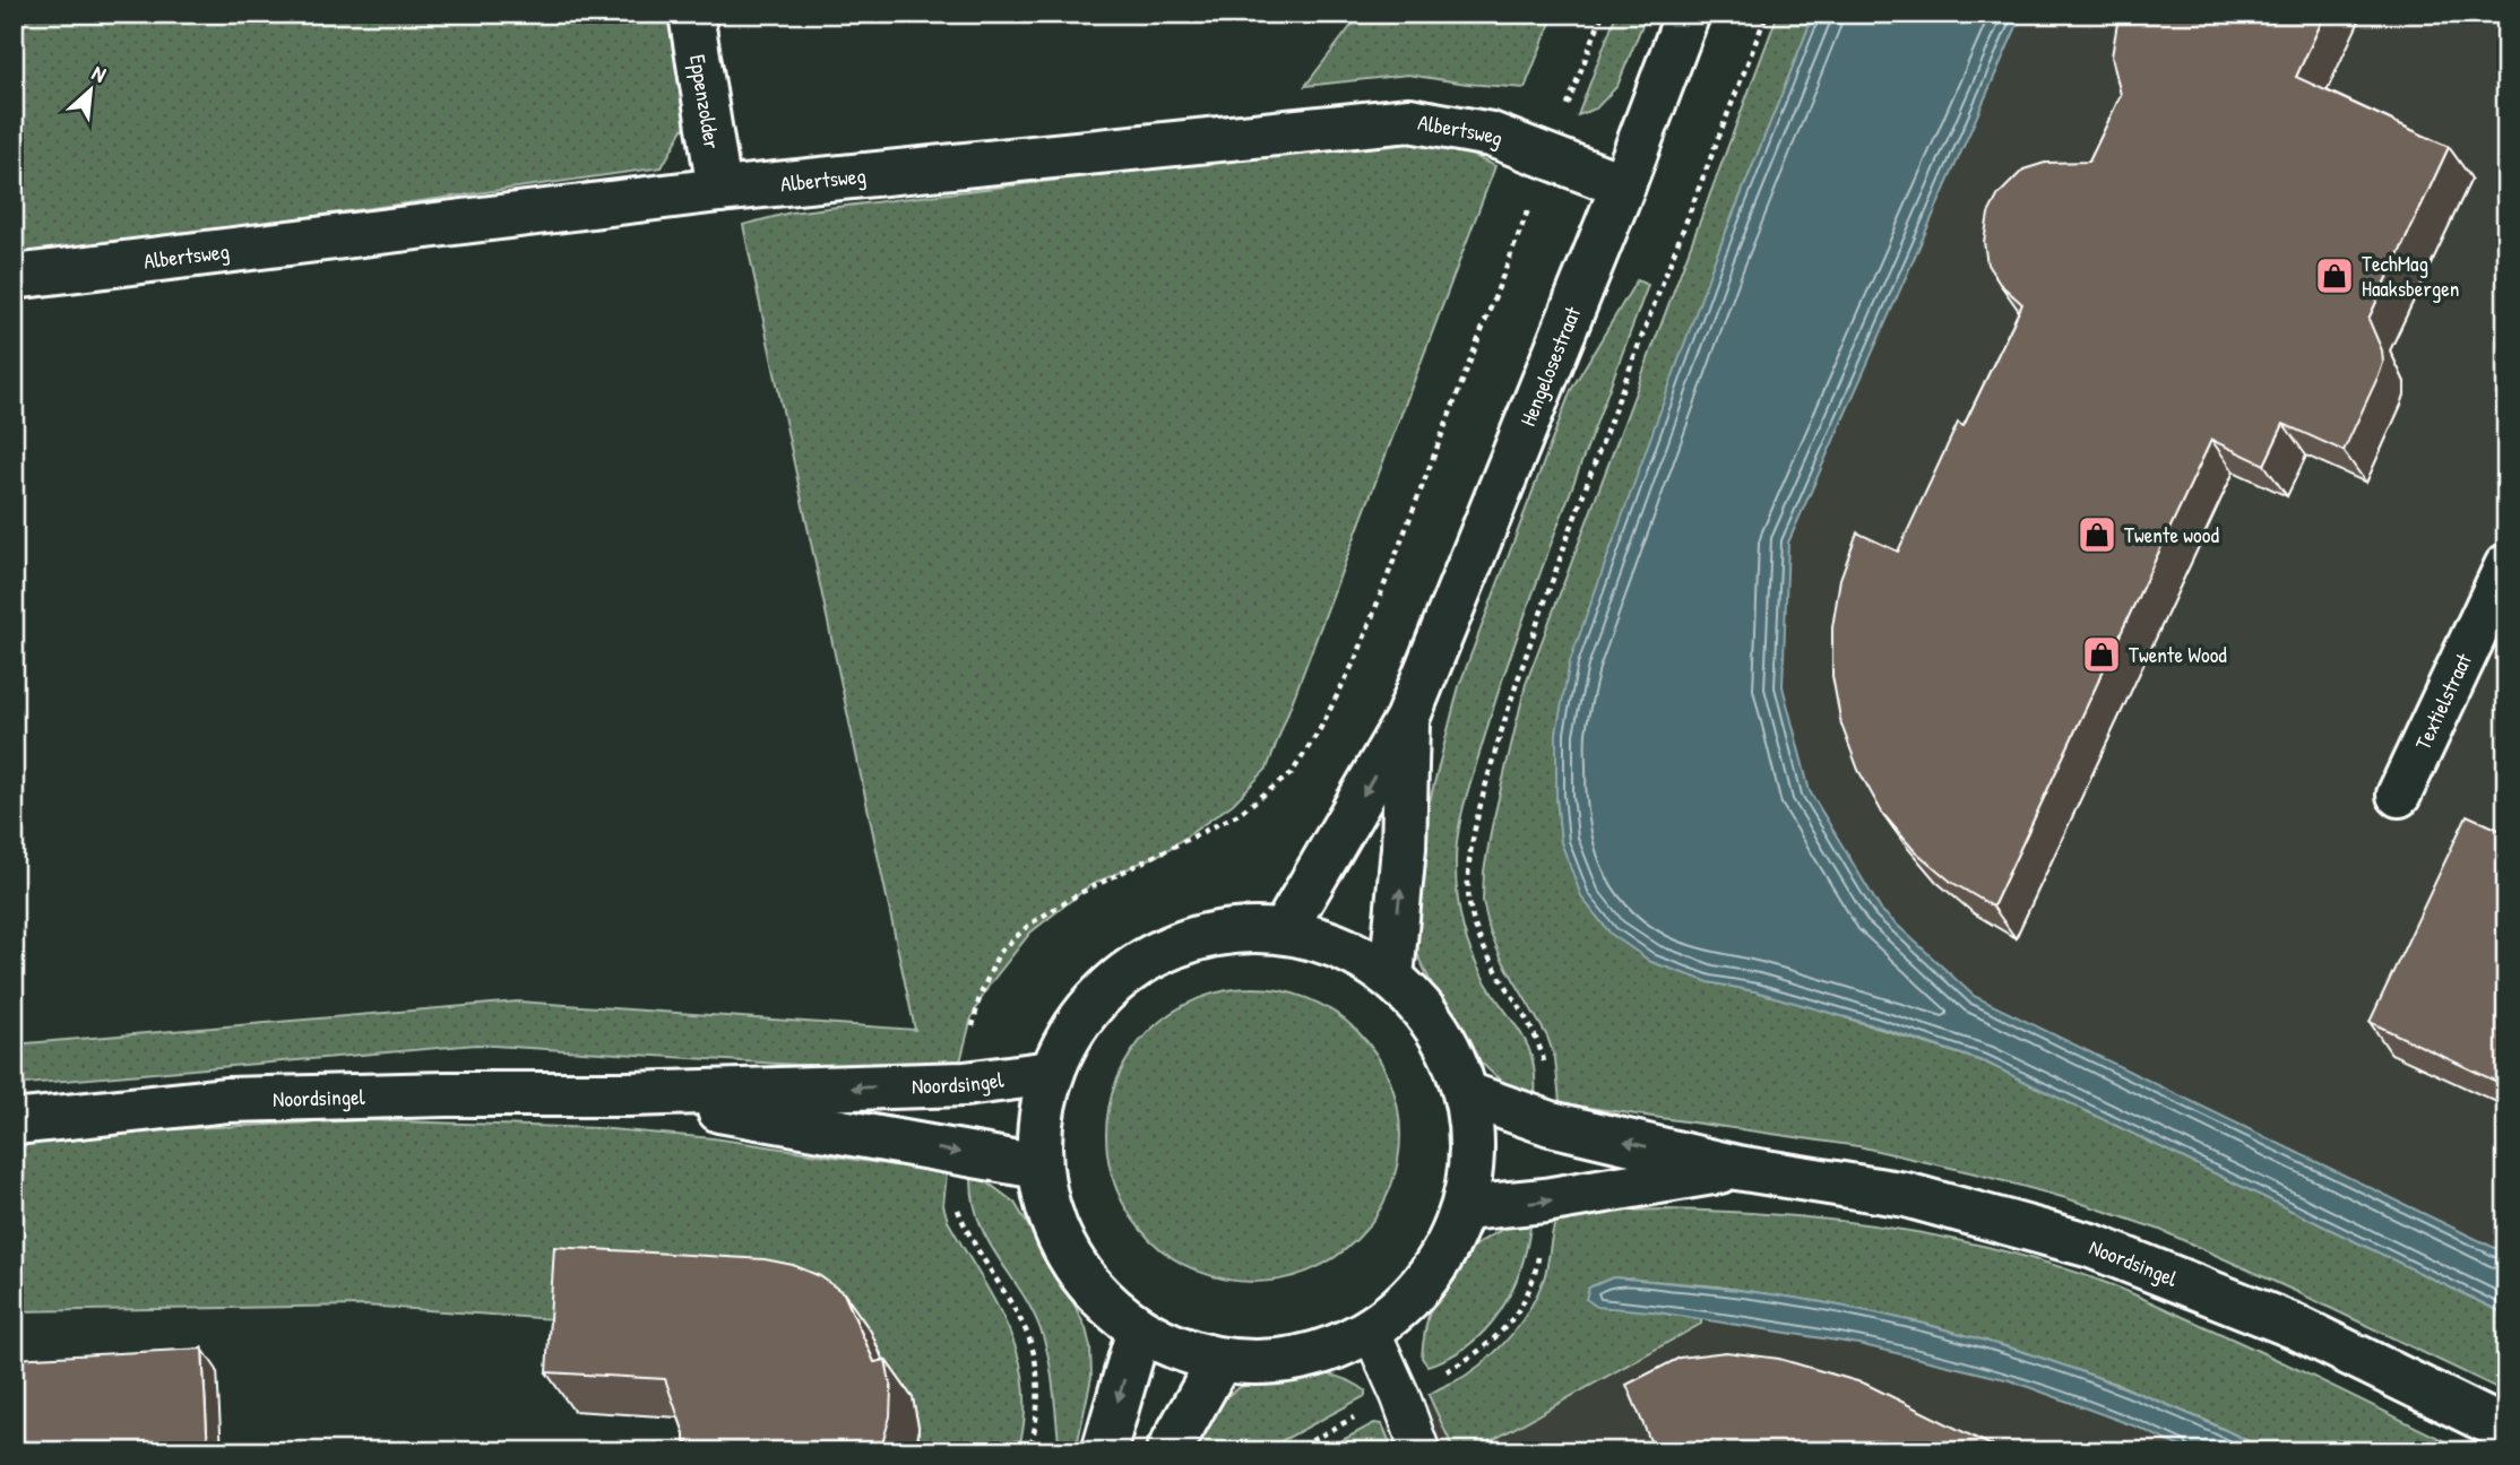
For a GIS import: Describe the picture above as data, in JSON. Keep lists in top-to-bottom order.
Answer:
{
  "streets": {
    "main road": [
      "Eppenzolder",
      "Albertsweg",
      "Hengelosestraat",
      "Textielstraat",
      "Noordsingel"
    ]
  },
  "crossings": [
    ["Eppenzolder", "Albertsweg"],
    ["Albertsweg", "Hengelosestraat"]
  ],
  "places": {
    "shop": ["TechMag Haaksbergen", "Twente wood", "Twente Wood"]
  },
  "north": "top right"
}
